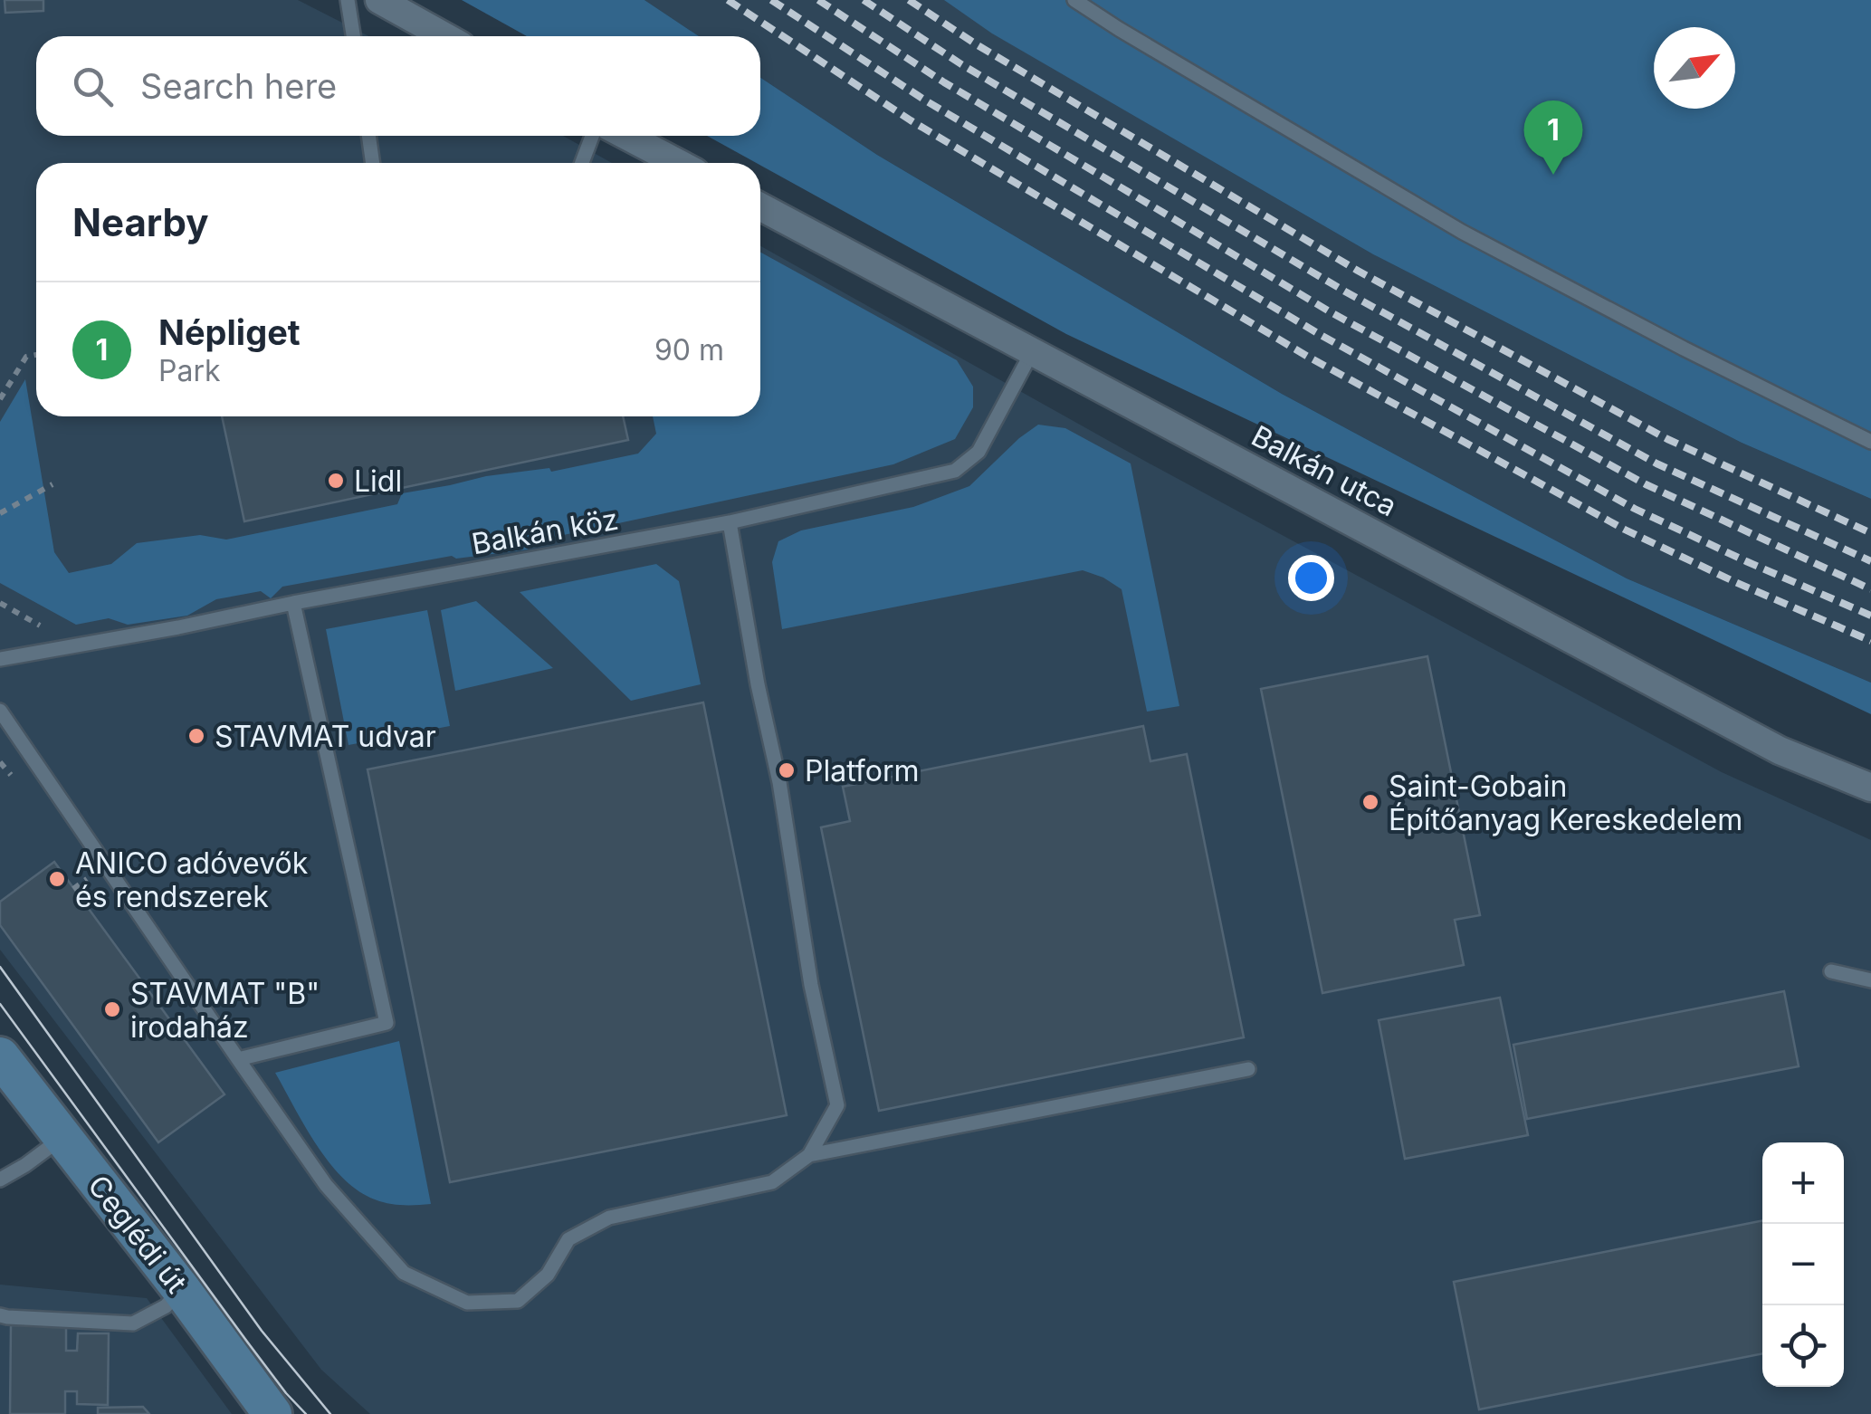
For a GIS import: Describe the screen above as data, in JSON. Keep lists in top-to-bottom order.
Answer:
{
  "streets": {
    "street": ["Balkán utca", "Ceglédi út"],
    "lane": ["Balkán köz"]
  },
  "crossings": [
    ["Balkán utca", "Balkán köz"]
  ],
  "places": [
    "Lidl",
    "STAVMAT udvar",
    "Platform",
    "Saint-Gobain Építőanyag Kereskedelem",
    "ANICO adóvevők és rendszerek",
    "STAVMAT \"B\" irodaház"
  ],
  "north": "top right",
  "page": {
    "search": "Search here",
    "pins": "1",
    "heading": "Nearby",
    "list": [
      {
        "mark": "1",
        "name": "Népliget",
        "note": "Park",
        "value": "90 m"
      }
    ],
    "map_buttons": ["+", "−"]
  }
}
